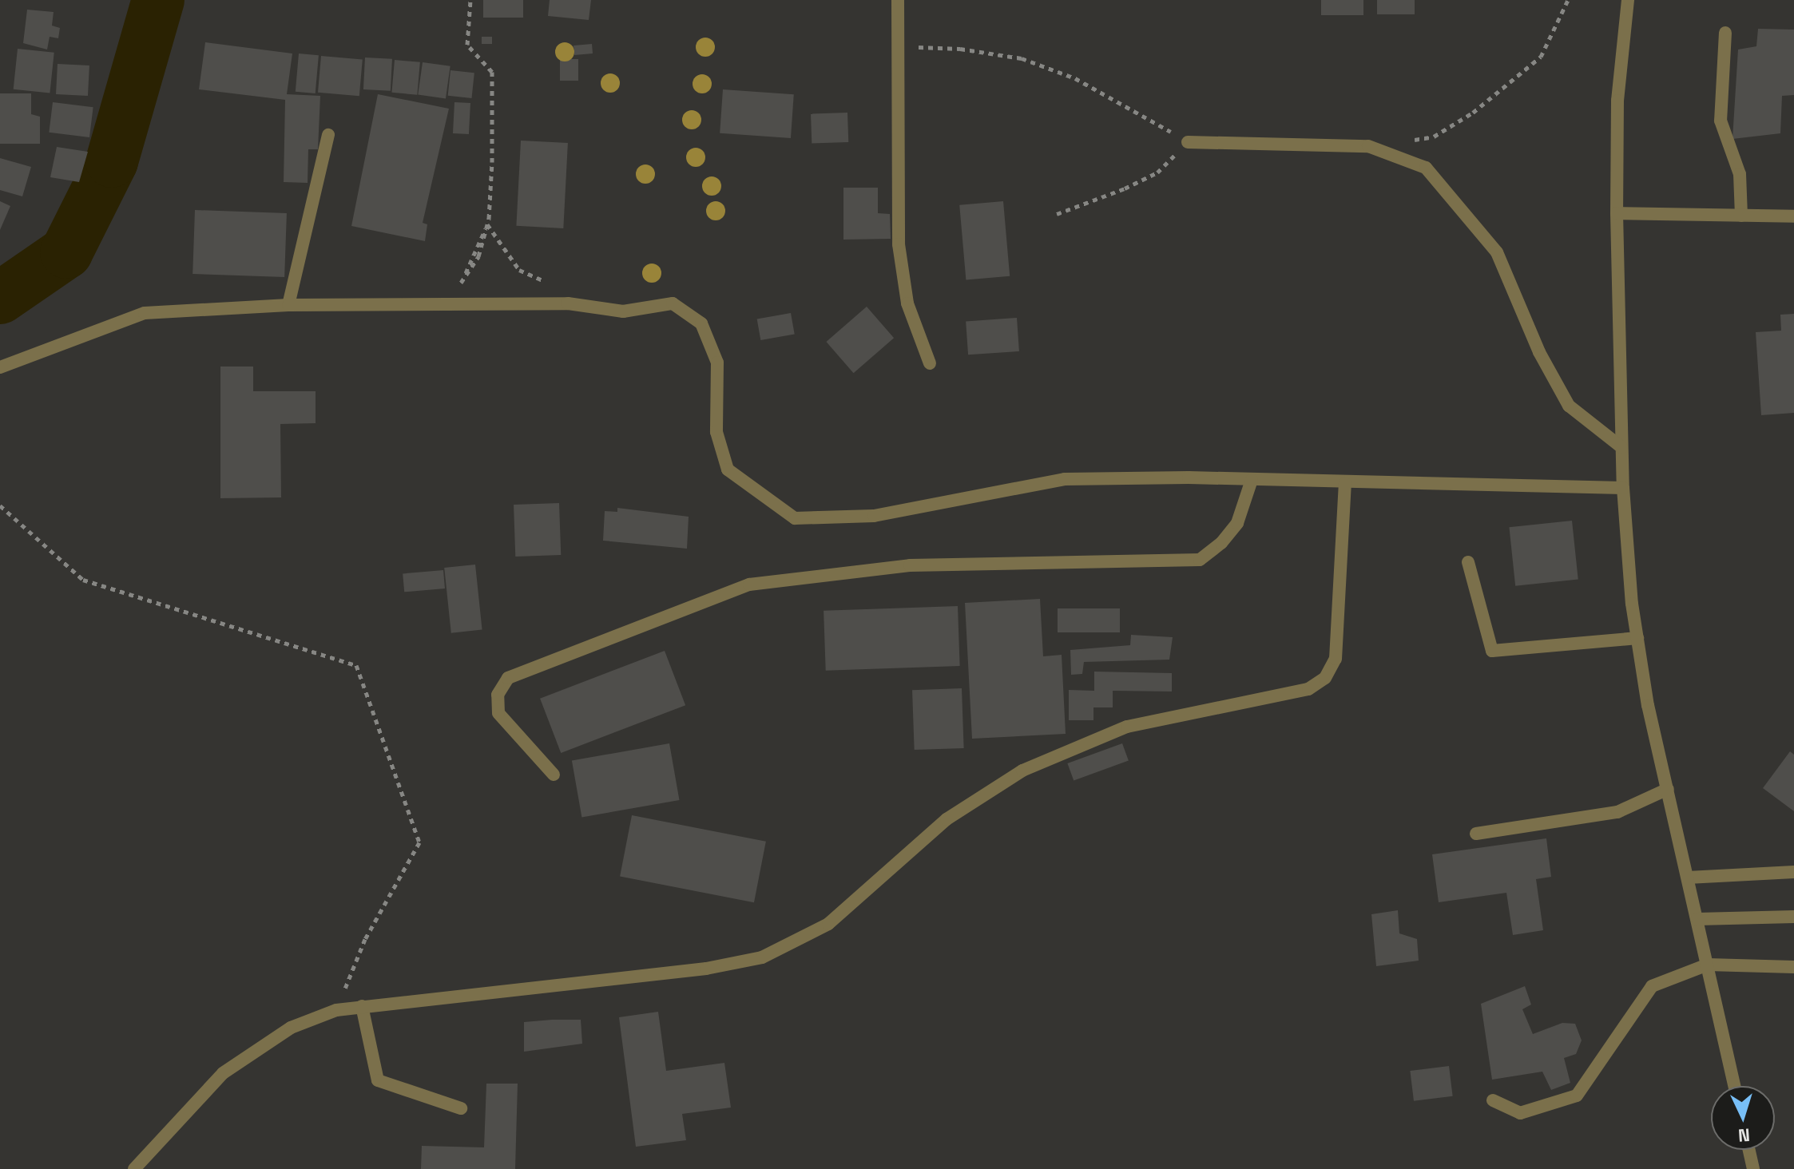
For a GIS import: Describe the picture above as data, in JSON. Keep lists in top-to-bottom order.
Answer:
{
  "north": "bottom"
}
